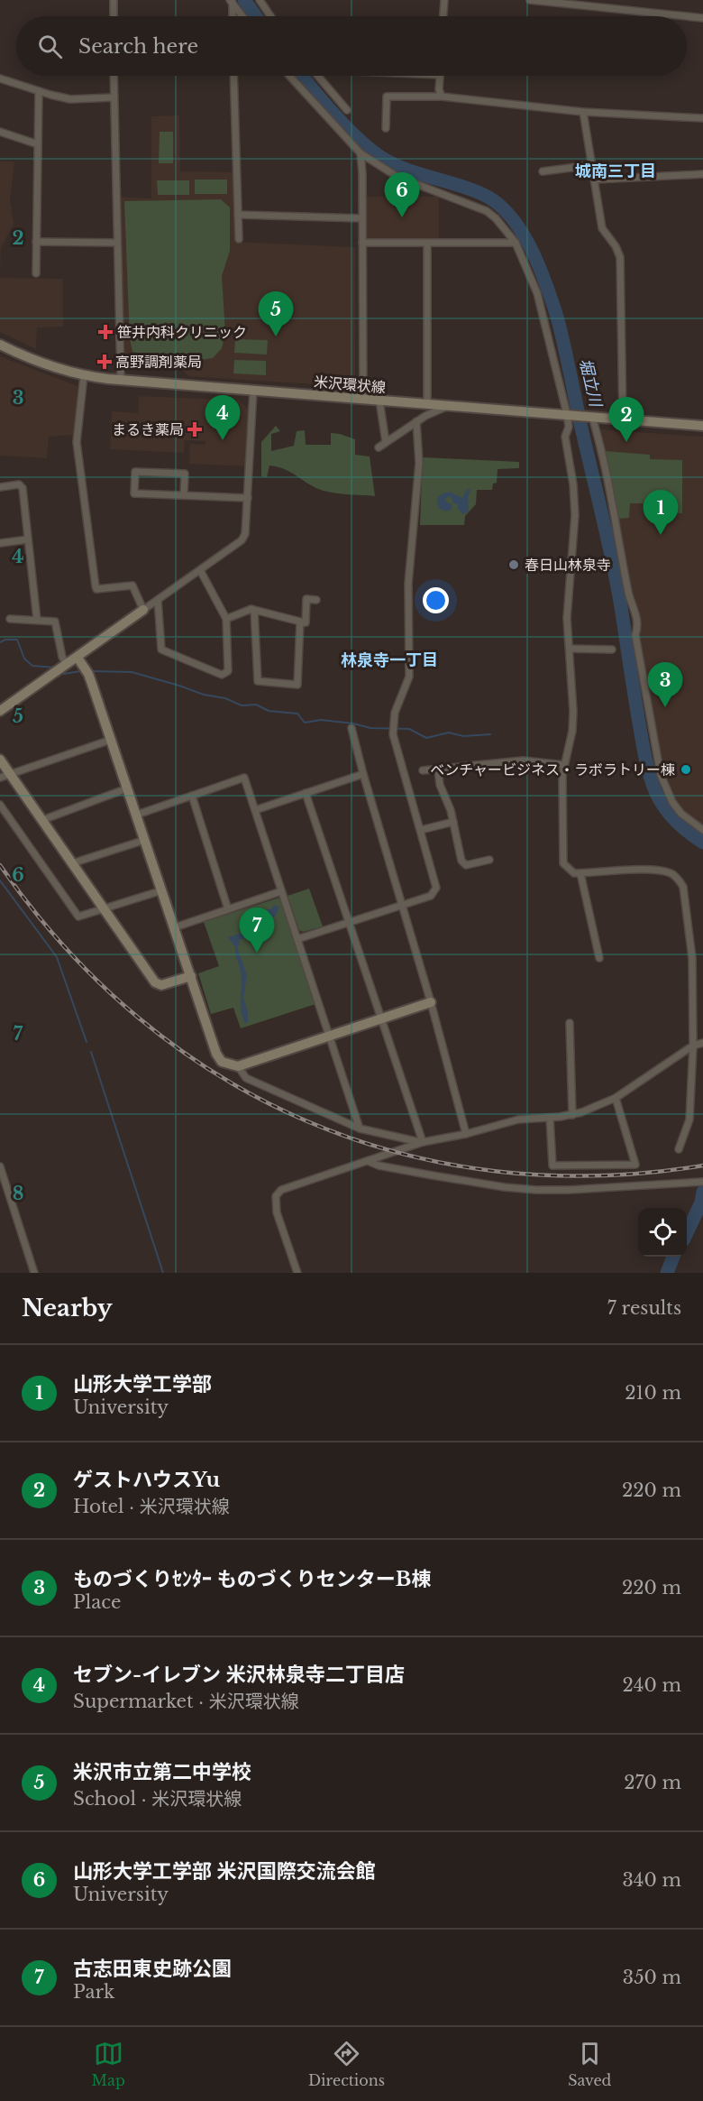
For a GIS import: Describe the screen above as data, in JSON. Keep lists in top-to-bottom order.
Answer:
{
  "streets": {
    "street": ["米沢環状線"]
  },
  "districts": ["城南三丁目", "林泉寺一丁目"],
  "water": ["堀立川"],
  "places": {
    "health": ["笹井内科クリニック", "高野調剤薬局", "まるき薬局"],
    "other": ["春日山林泉寺", "ベンチャービジネス・ラボラトリー棟"]
  },
  "page": {
    "search": "Search here",
    "pins": [
      "6",
      "5",
      "4",
      "2",
      "1",
      "3",
      "7"
    ],
    "heading": ["Nearby", "7 results"],
    "list": [
      {
        "mark": "1",
        "name": "山形大学工学部",
        "note": "University",
        "value": "210 m"
      },
      {
        "mark": "2",
        "name": "ゲストハウスYu",
        "note": "Hotel · 米沢環状線",
        "value": "220 m"
      },
      {
        "mark": "3",
        "name": "ものづくりｾﾝﾀｰ ものづくりセンターB棟",
        "note": "Place",
        "value": "220 m"
      },
      {
        "mark": "4",
        "name": "セブン-イレブン 米沢林泉寺二丁目店",
        "note": "Supermarket · 米沢環状線",
        "value": "240 m"
      },
      {
        "mark": "5",
        "name": "米沢市立第二中学校",
        "note": "School · 米沢環状線",
        "value": "270 m"
      },
      {
        "mark": "6",
        "name": "山形大学工学部 米沢国際交流会館",
        "note": "University",
        "value": "340 m"
      },
      {
        "mark": "7",
        "name": "古志田東史跡公園",
        "note": "Park",
        "value": "350 m"
      }
    ],
    "nav": ["Map", "Directions", "Saved"]
  },
  "grid": {
    "rows": [
      "2",
      "3",
      "4",
      "5",
      "6",
      "7",
      "8"
    ]
  }
}
